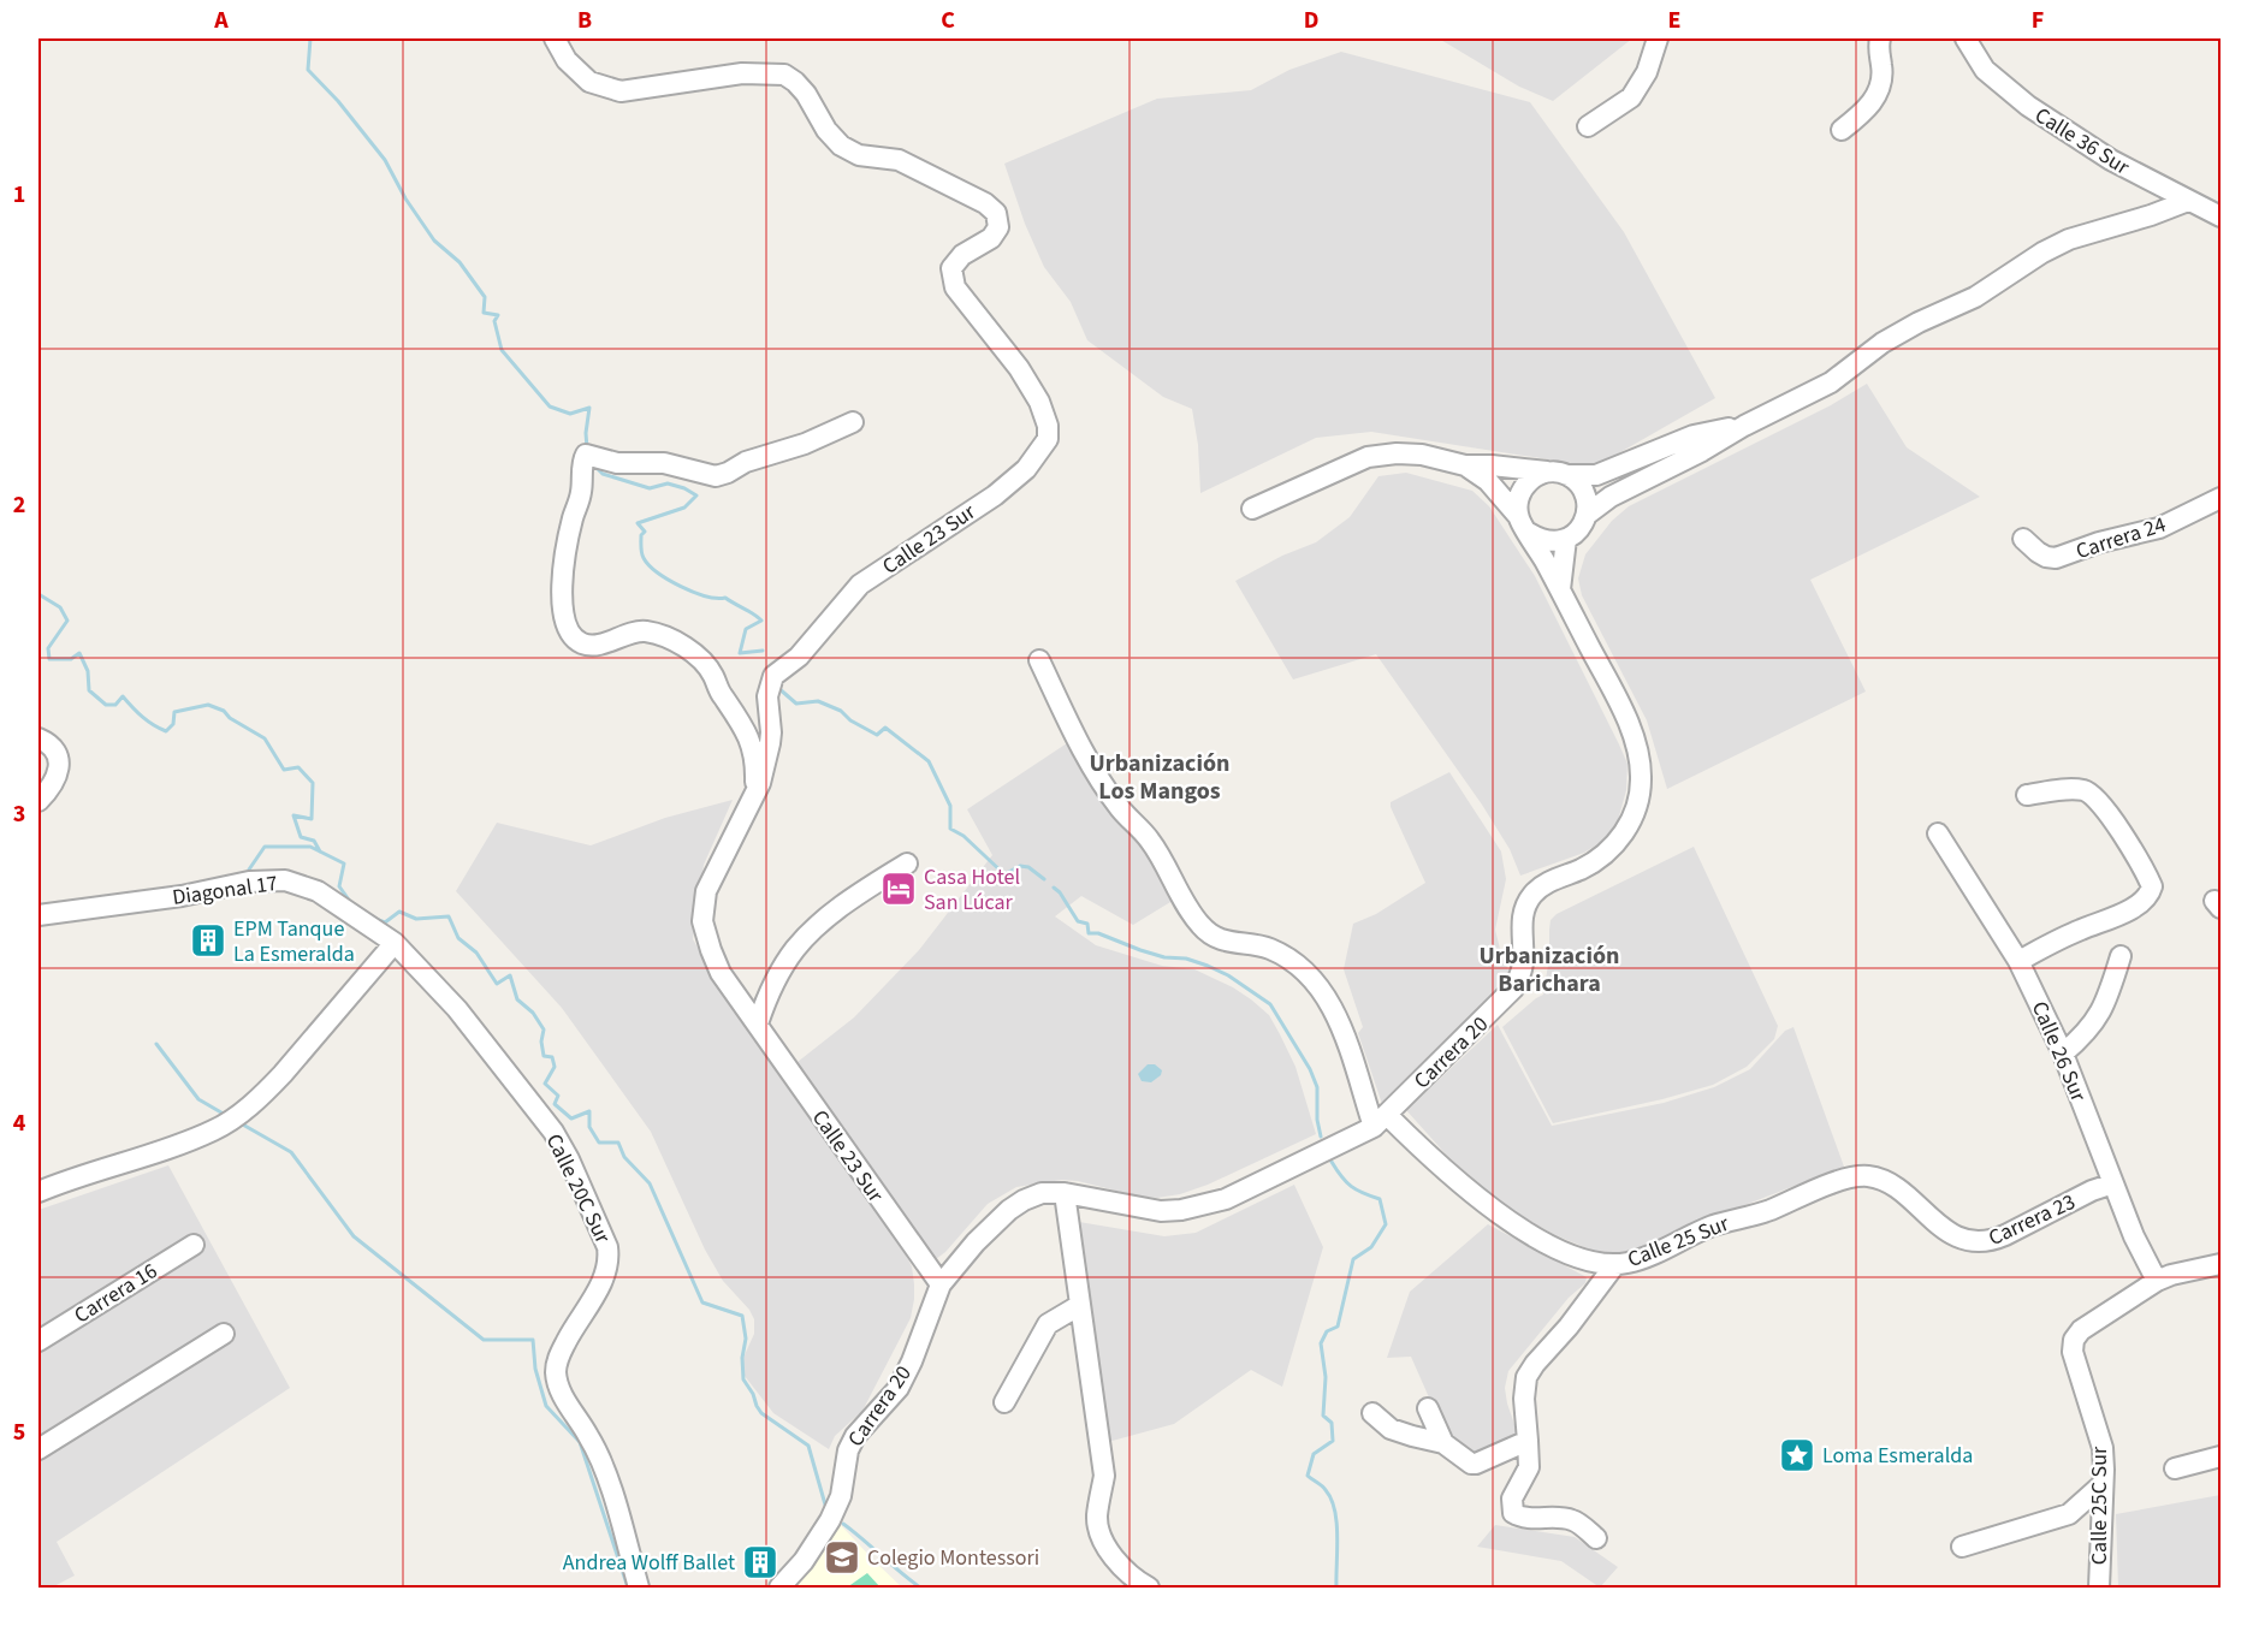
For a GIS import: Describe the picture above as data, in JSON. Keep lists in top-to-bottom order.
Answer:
{
  "streets": {
    "street": [
      "Calle 36 Sur",
      "Carrera 24",
      "Calle 23 Sur",
      "Diagonal 17",
      "Calle 26 Sur",
      "Carrera 20",
      "Calle 20C Sur",
      "Carrera 23",
      "Calle 25 Sur",
      "Carrera 16",
      "Calle 25C Sur"
    ]
  },
  "crossings": [
    ["Calle 23 Sur", "Carrera 20"],
    ["Diagonal 17", "Calle 20C Sur"],
    ["Calle 26 Sur", "Carrera 23"],
    ["Calle 26 Sur", "Calle 25C Sur"],
    ["Carrera 20", "Calle 25 Sur"],
    ["Carrera 23", "Calle 25 Sur"]
  ],
  "districts": ["Urbanización Los Mangos", "Urbanización Barichara"],
  "places": {
    "hotel": ["Casa Hotel San Lúcar"],
    "building": ["EPM Tanque La Esmeralda", "Andrea Wolff Ballet"],
    "place": ["Loma Esmeralda"],
    "school or university": ["Colegio Montessori"]
  },
  "grid": {
    "columns": [
      "A",
      "B",
      "C",
      "D",
      "E",
      "F"
    ],
    "rows": [
      "1",
      "2",
      "3",
      "4",
      "5"
    ]
  }
}
